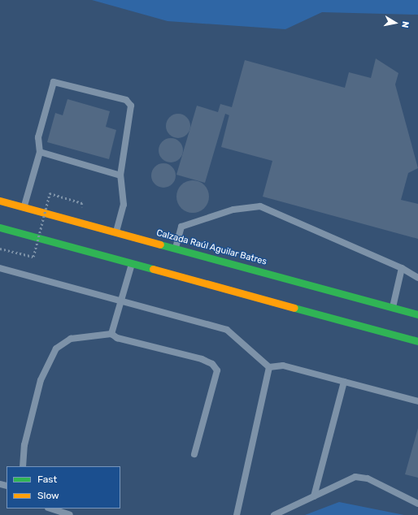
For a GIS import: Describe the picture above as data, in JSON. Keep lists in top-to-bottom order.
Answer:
{
  "streets": {
    "highway": ["Calzada Raúl Aguilar Batres"]
  },
  "legend": ["Fast", "Slow"],
  "north": "right"
}
